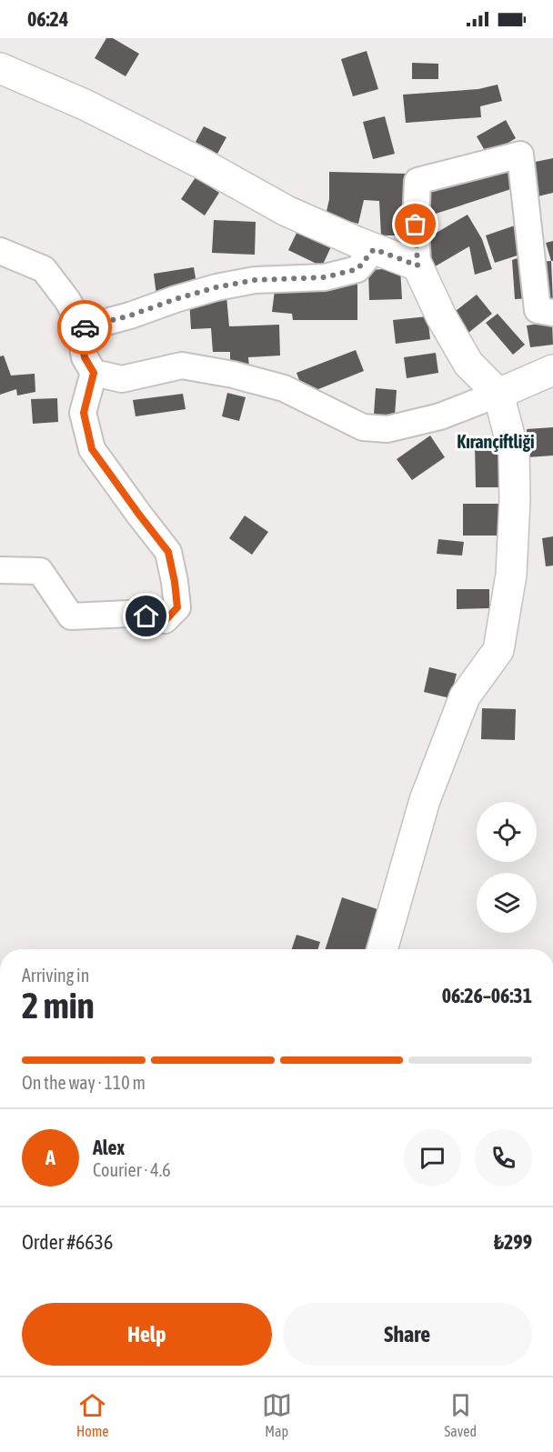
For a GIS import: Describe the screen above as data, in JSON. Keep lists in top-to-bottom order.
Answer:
{
  "districts": ["Kırançiftliği"],
  "page": {
    "status": "06:24",
    "heading": ["2 min", "Arriving in", "06:26–06:31"],
    "panel": [
      "Alex",
      "Courier · 4.6",
      "Order #6636",
      "₺299"
    ],
    "bar": "On the way · 110 m",
    "round": "A",
    "buttons": ["Help", "Share"],
    "tabs": ["Home", "Map", "Saved"]
  }
}
